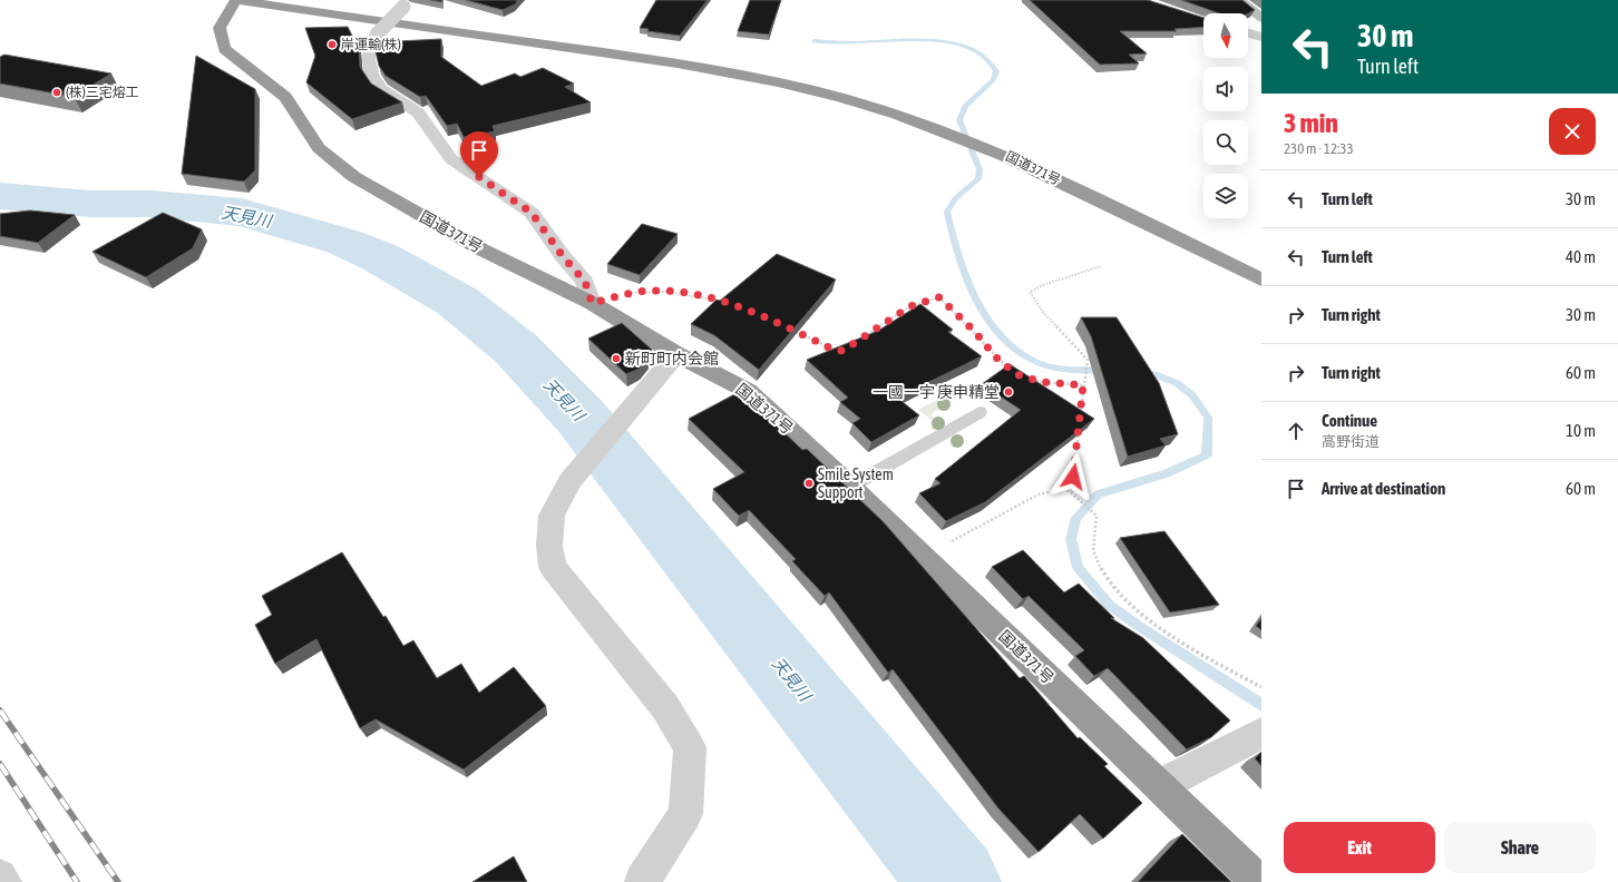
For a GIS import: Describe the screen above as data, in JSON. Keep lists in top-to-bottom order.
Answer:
{
  "streets": {
    "highway": ["国道371号"]
  },
  "water": ["天見川"],
  "places": [
    "岸運輸(株)",
    "(株)三宅熔工",
    "新町町内会館",
    "一國一宇 庚申精堂",
    "Smile System Support"
  ],
  "north": "bottom",
  "page": {
    "turn": ["30 m", "Turn left"],
    "heading": ["3 min", "230 m · 12:33"],
    "list": [
      {
        "name": "Turn left",
        "value": "30 m"
      },
      {
        "name": "Turn left",
        "value": "40 m"
      },
      {
        "name": "Turn right",
        "value": "30 m"
      },
      {
        "name": "Turn right",
        "value": "60 m"
      },
      {
        "name": "Continue",
        "note": "高野街道",
        "value": "10 m"
      },
      {
        "name": "Arrive at destination",
        "value": "60 m"
      }
    ],
    "buttons": ["Exit", "Share"]
  }
}
